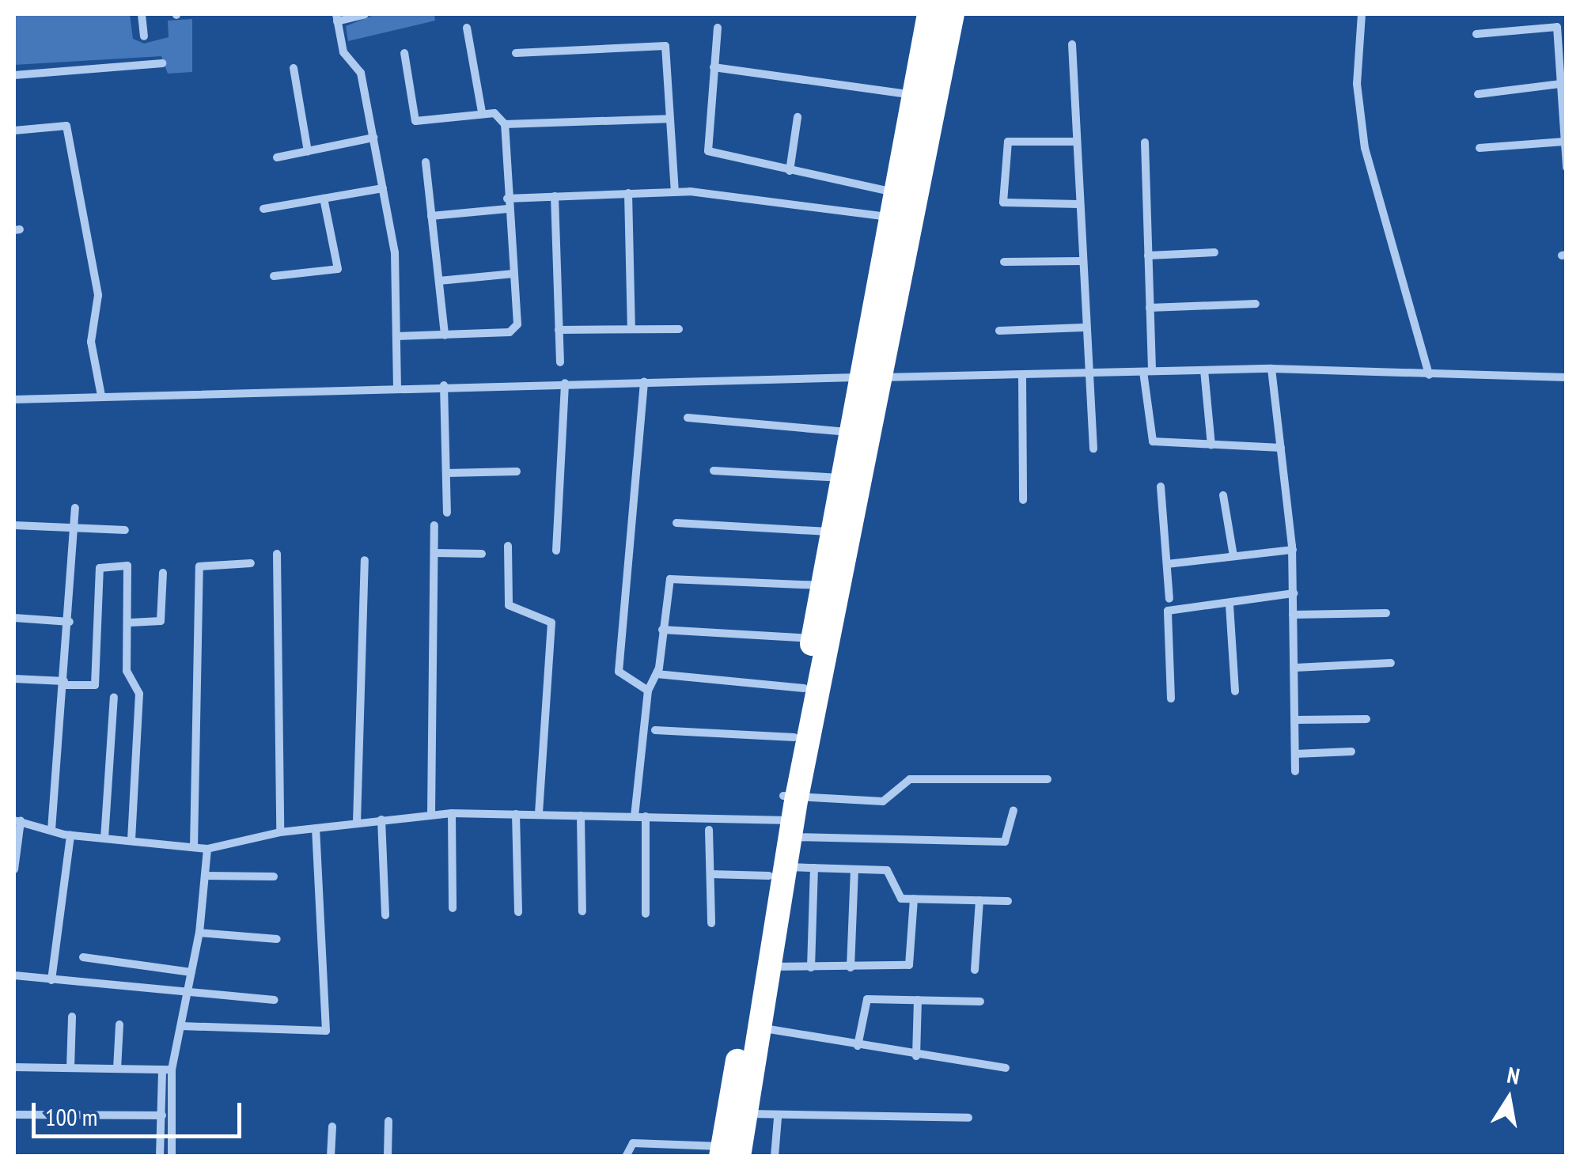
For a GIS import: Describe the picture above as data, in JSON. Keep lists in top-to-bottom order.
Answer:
{
  "scale_bar": "100 m",
  "north": "top"
}
